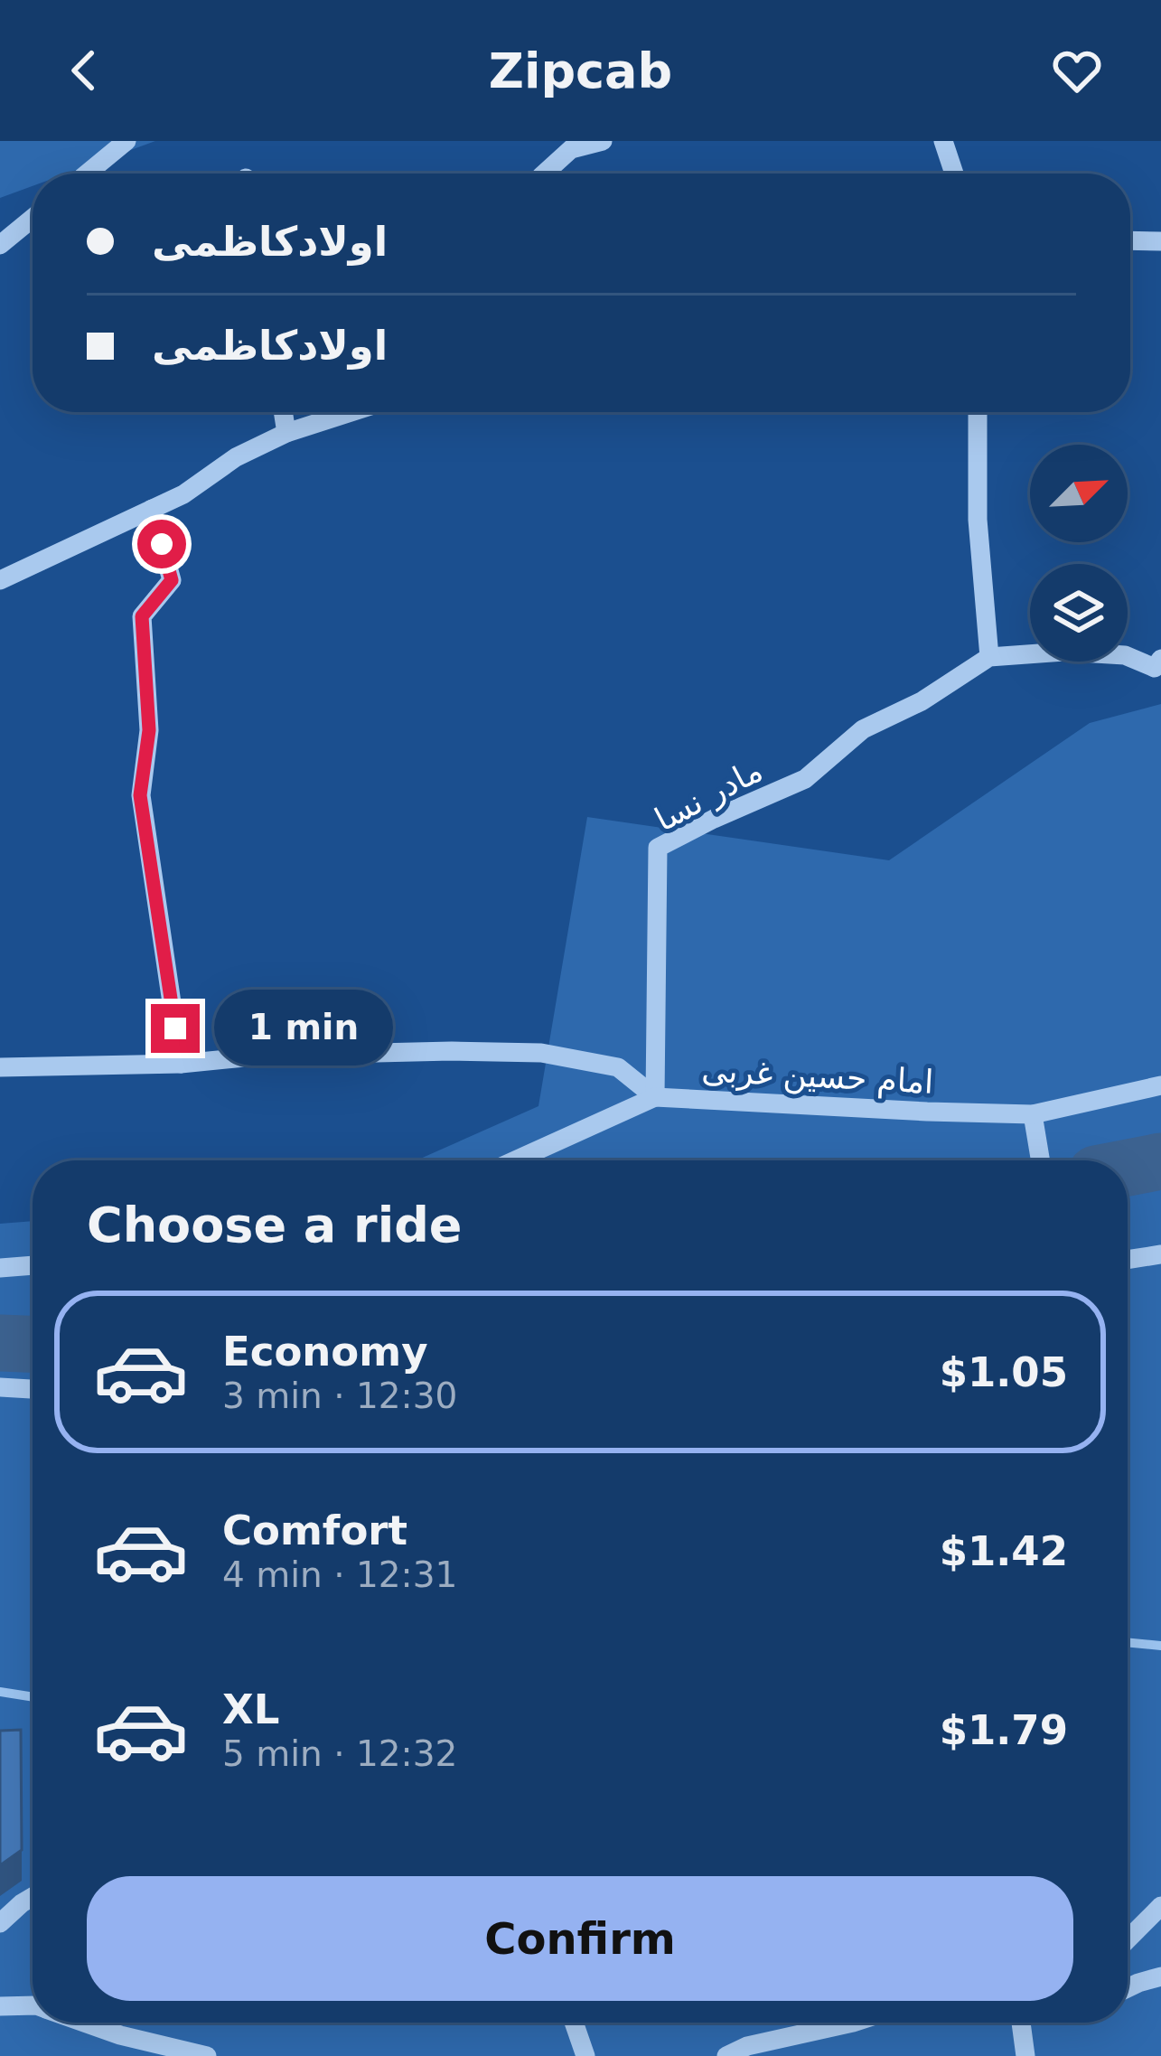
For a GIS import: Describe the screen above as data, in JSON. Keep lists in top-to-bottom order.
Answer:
{
  "streets": {
    "street": ["مادر نسا", "امام حسین غربی"]
  },
  "crossings": [
    ["مادر نسا", "امام حسین غربی"]
  ],
  "north": "top right",
  "page": {
    "header": "Zipcab",
    "banner": ["اولادکاظمی", "اولادکاظمی"],
    "bubble": "1 min",
    "heading": "Choose a ride",
    "list": [
      {
        "name": "Economy",
        "note": "3 min · 12:30",
        "value": "$1.05"
      },
      {
        "name": "Comfort",
        "note": "4 min · 12:31",
        "value": "$1.42"
      },
      {
        "name": "XL",
        "note": "5 min · 12:32",
        "value": "$1.79"
      }
    ],
    "buttons": "Confirm"
  }
}
